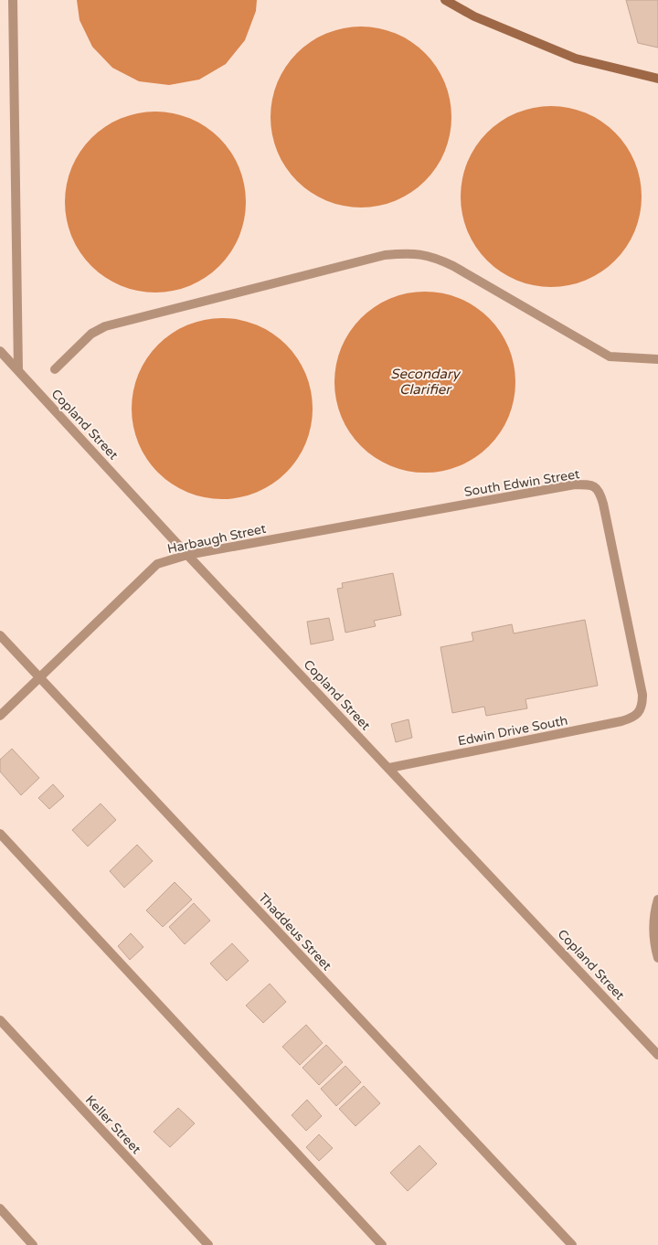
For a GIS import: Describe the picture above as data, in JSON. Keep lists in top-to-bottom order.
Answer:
{
  "streets": {
    "street": [
      "Copland Street",
      "South Edwin Street",
      "Harbaugh Street",
      "Edwin Drive South",
      "Thaddeus Street",
      "Keller Street"
    ]
  },
  "crossings": [
    ["Copland Street", "Harbaugh Street"],
    ["Copland Street", "Edwin Drive South"],
    ["South Edwin Street", "Harbaugh Street"],
    ["South Edwin Street", "Edwin Drive South"],
    ["Harbaugh Street", "Thaddeus Street"]
  ],
  "water": ["Secondary Clarifier"]
}
